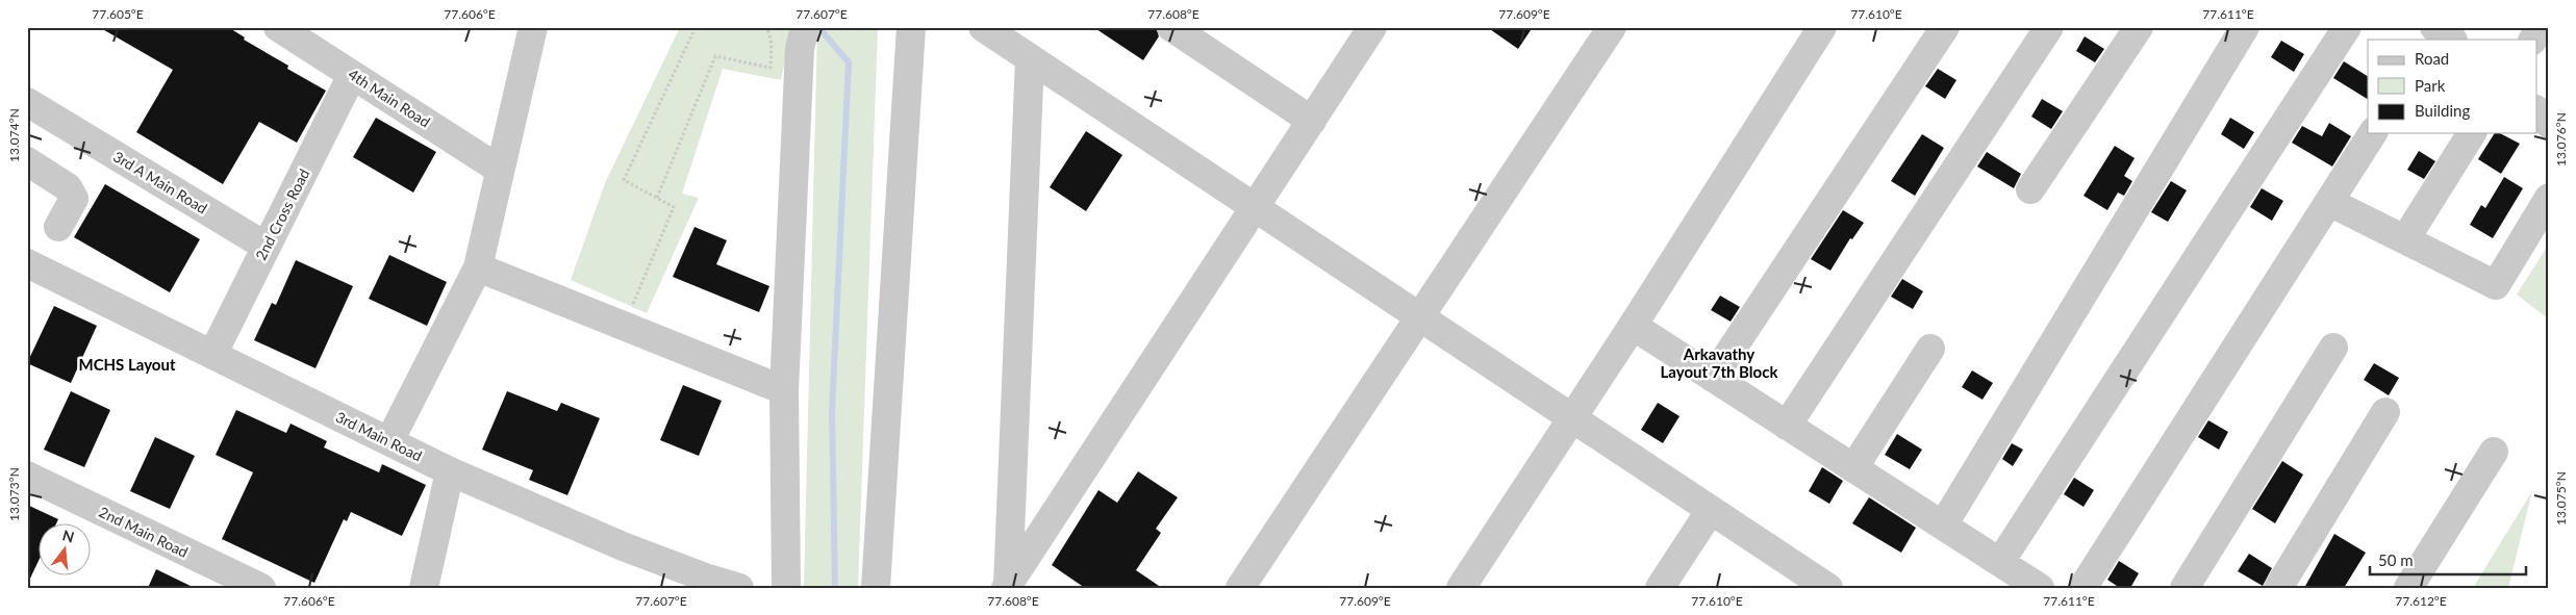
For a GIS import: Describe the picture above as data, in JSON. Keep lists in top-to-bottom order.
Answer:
{
  "streets": {
    "street": [
      "4th Main Road",
      "3rd A Main Road",
      "2nd Cross Road",
      "3rd Main Road",
      "2nd Main Road"
    ]
  },
  "crossings": [
    ["4th Main Road", "2nd Cross Road"],
    ["3rd A Main Road", "2nd Cross Road"],
    ["2nd Cross Road", "3rd Main Road"]
  ],
  "districts": ["Arkavathy Layout 7th Block", "MCHS Layout"],
  "legend": ["Road", "Park", "Building"],
  "scale_bar": "50 m",
  "north": "top",
  "coordinates": [
    "77.605°E",
    "77.606°E",
    "77.607°E",
    "77.608°E",
    "77.609°E",
    "77.610°E",
    "77.611°E",
    "13.074°N",
    "13.076°N",
    "13.073°N",
    "13.075°N",
    "77.612°E"
  ]
}
